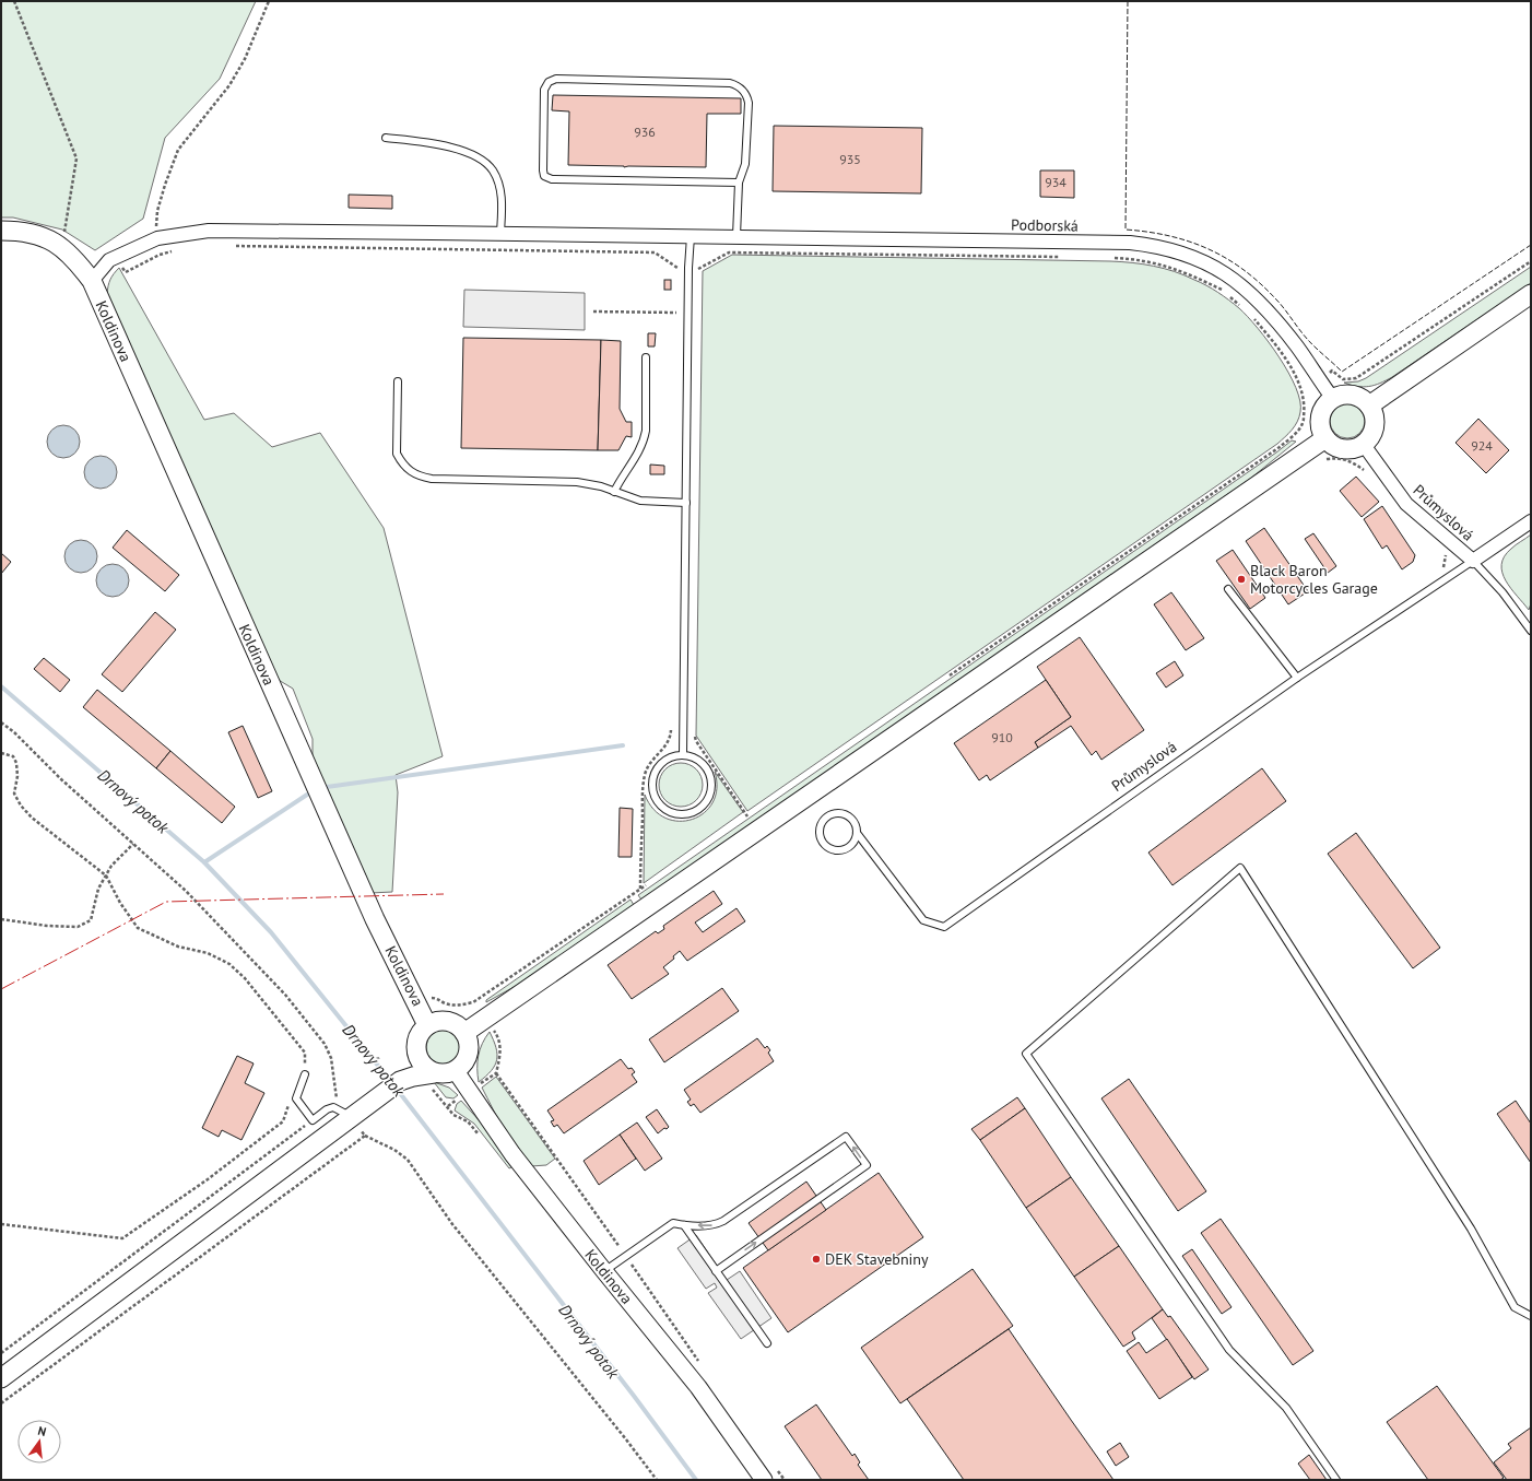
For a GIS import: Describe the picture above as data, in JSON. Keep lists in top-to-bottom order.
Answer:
{
  "streets": {
    "main road": ["Koldinova"],
    "street": ["Podborská", "Průmyslová"]
  },
  "crossings": [
    ["Podborská", "Průmyslová"]
  ],
  "water": ["Drnový potok"],
  "places": ["Black Baron Motorcycles Garage", "DEK Stavebniny"],
  "house_numbers": [
    "936",
    "935",
    "934",
    "924",
    "910"
  ],
  "north": "top"
}
